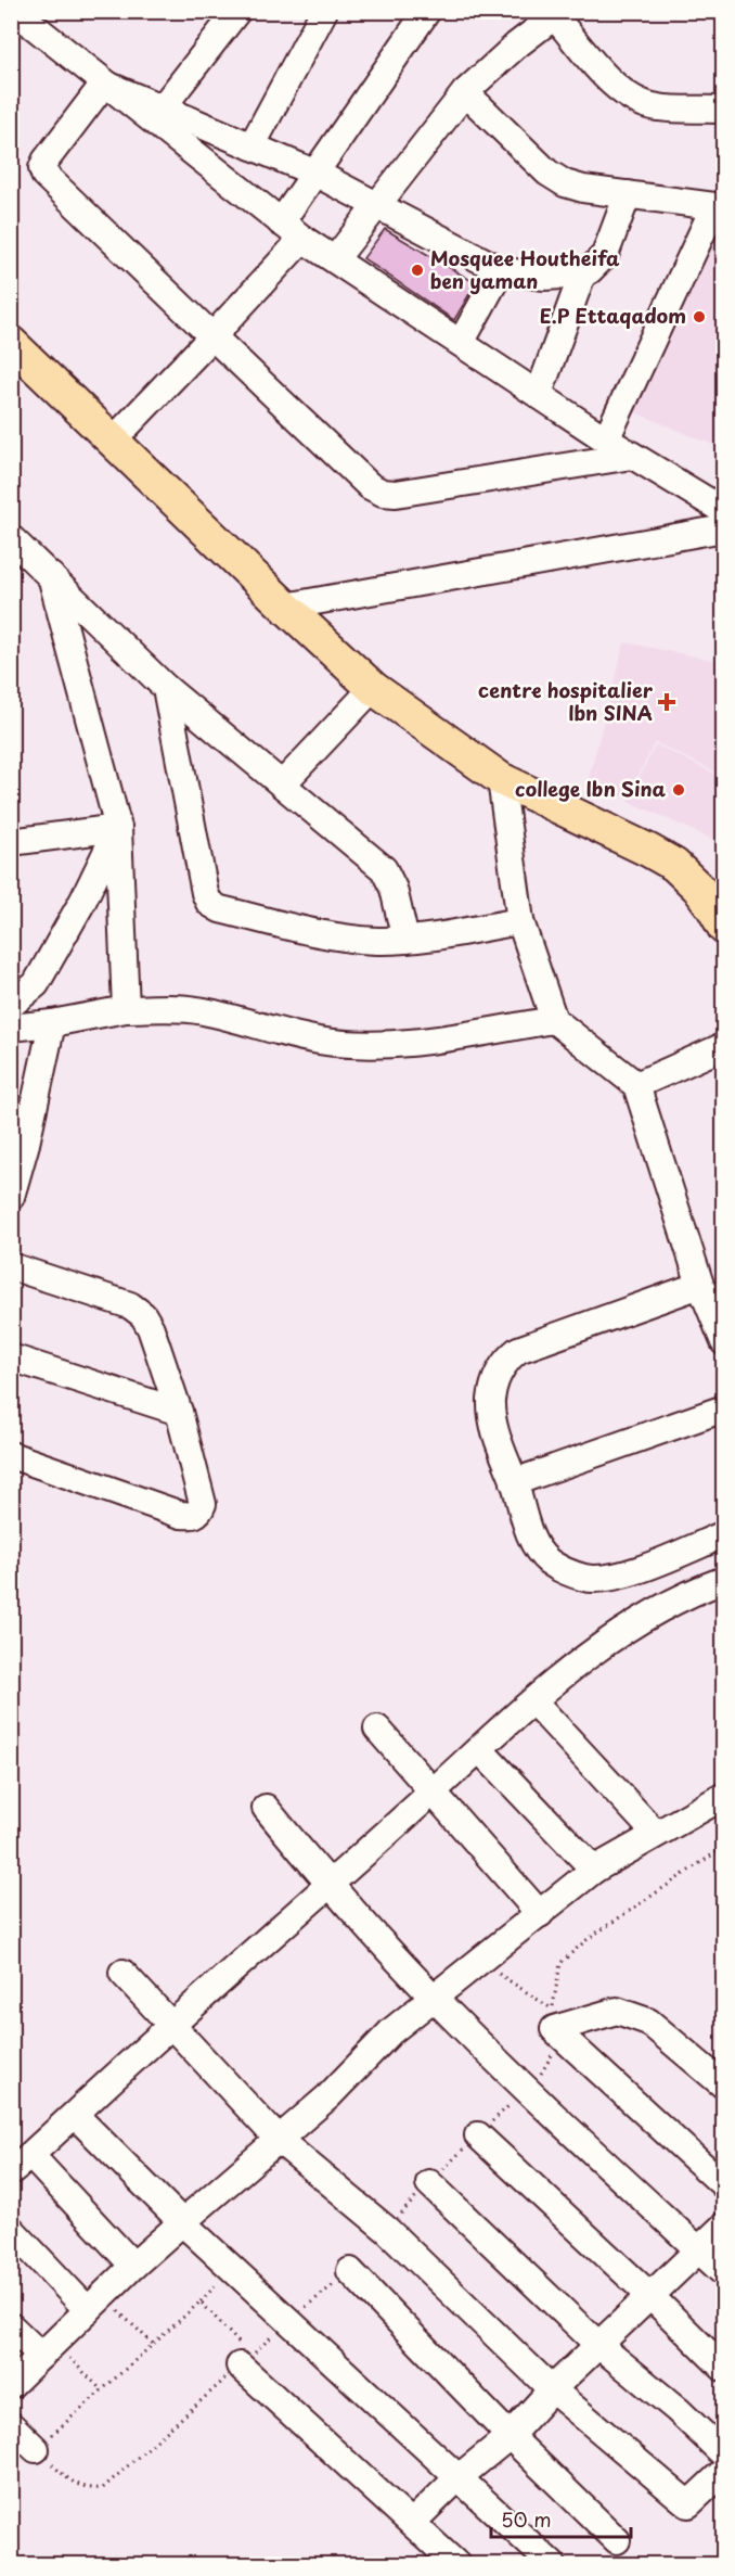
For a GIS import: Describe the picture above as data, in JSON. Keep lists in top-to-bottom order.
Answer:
{
  "places": {
    "other": ["Mosquee Houtheifa ben yaman", "E.P Ettaqadom", "college Ibn Sina"],
    "health": ["centre hospitalier Ibn SINA"]
  },
  "scale_bar": "50 m"
}
